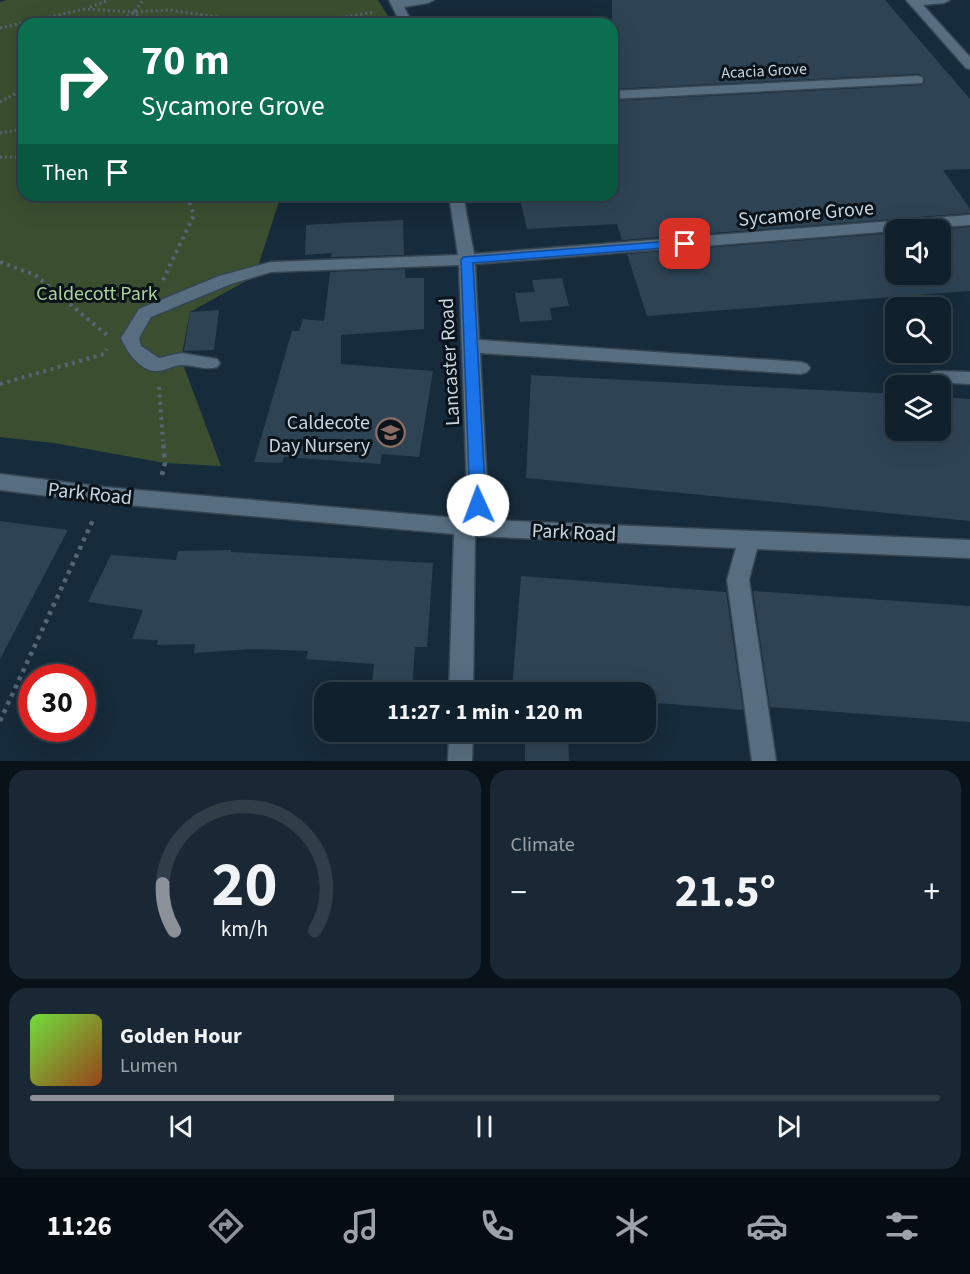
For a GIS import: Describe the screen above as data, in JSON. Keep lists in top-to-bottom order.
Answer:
{
  "streets": {
    "street": [
      "Acacia Grove",
      "Sycamore Grove",
      "Lancaster Road",
      "Park Road"
    ]
  },
  "crossings": [
    ["Sycamore Grove", "Lancaster Road"],
    ["Lancaster Road", "Park Road"]
  ],
  "parks": ["Caldecott Park"],
  "places": {
    "school or university": ["Caldecote Day Nursery"]
  },
  "page": {
    "turn": ["70 m", "Sycamore Grove"],
    "then": "Then",
    "limit": "30",
    "trip": "11:27 · 1 min · 120 m",
    "tile": "Climate",
    "heat": ["−", "21.5°", "+"],
    "song": ["Golden Hour", "Lumen"],
    "tabs": "11:26",
    "gauge": ["20", "km/h"]
  }
}
